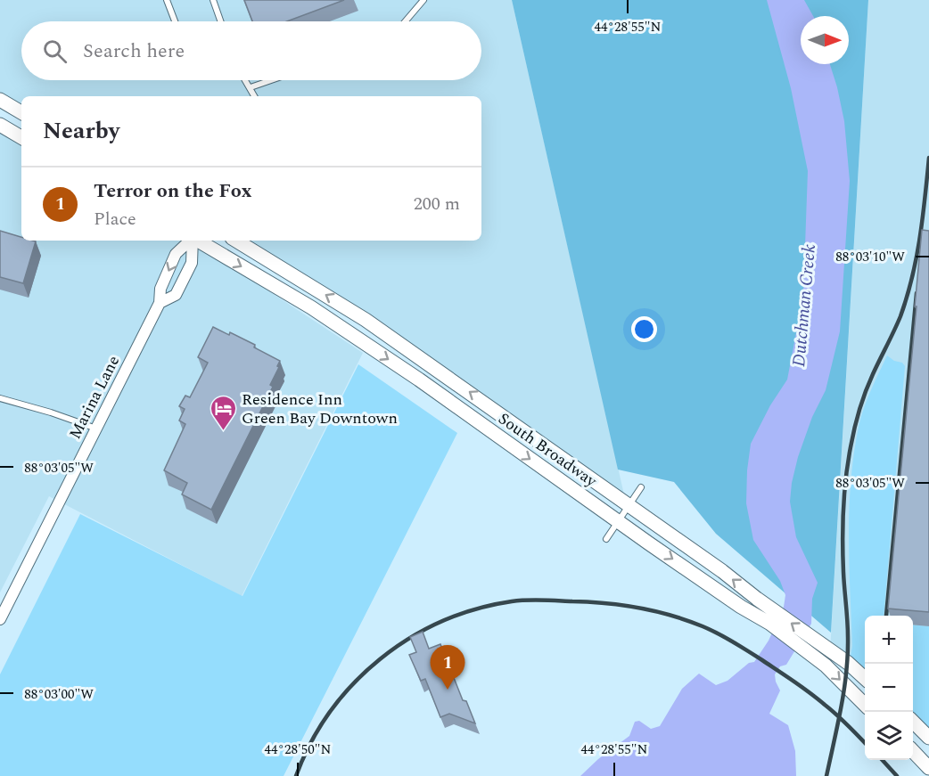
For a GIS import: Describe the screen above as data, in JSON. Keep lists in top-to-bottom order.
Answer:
{
  "streets": {
    "street": ["Marina Lane", "South Broadway"]
  },
  "water": ["Dutchman Creek"],
  "places": {
    "hotel": ["Residence Inn Green Bay Downtown"]
  },
  "north": "right",
  "page": {
    "search": "Search here",
    "heading": "Nearby",
    "list": [
      {
        "mark": "1",
        "name": "Terror on the Fox",
        "note": "Place",
        "value": "200 m"
      }
    ],
    "map_buttons": ["+", "−"],
    "pins": "1"
  },
  "coordinates": [
    "44°28'55\"N",
    "88°03'10\"W",
    "88°03'05\"W",
    "88°03'00\"W",
    "44°28'50\"N"
  ]
}
